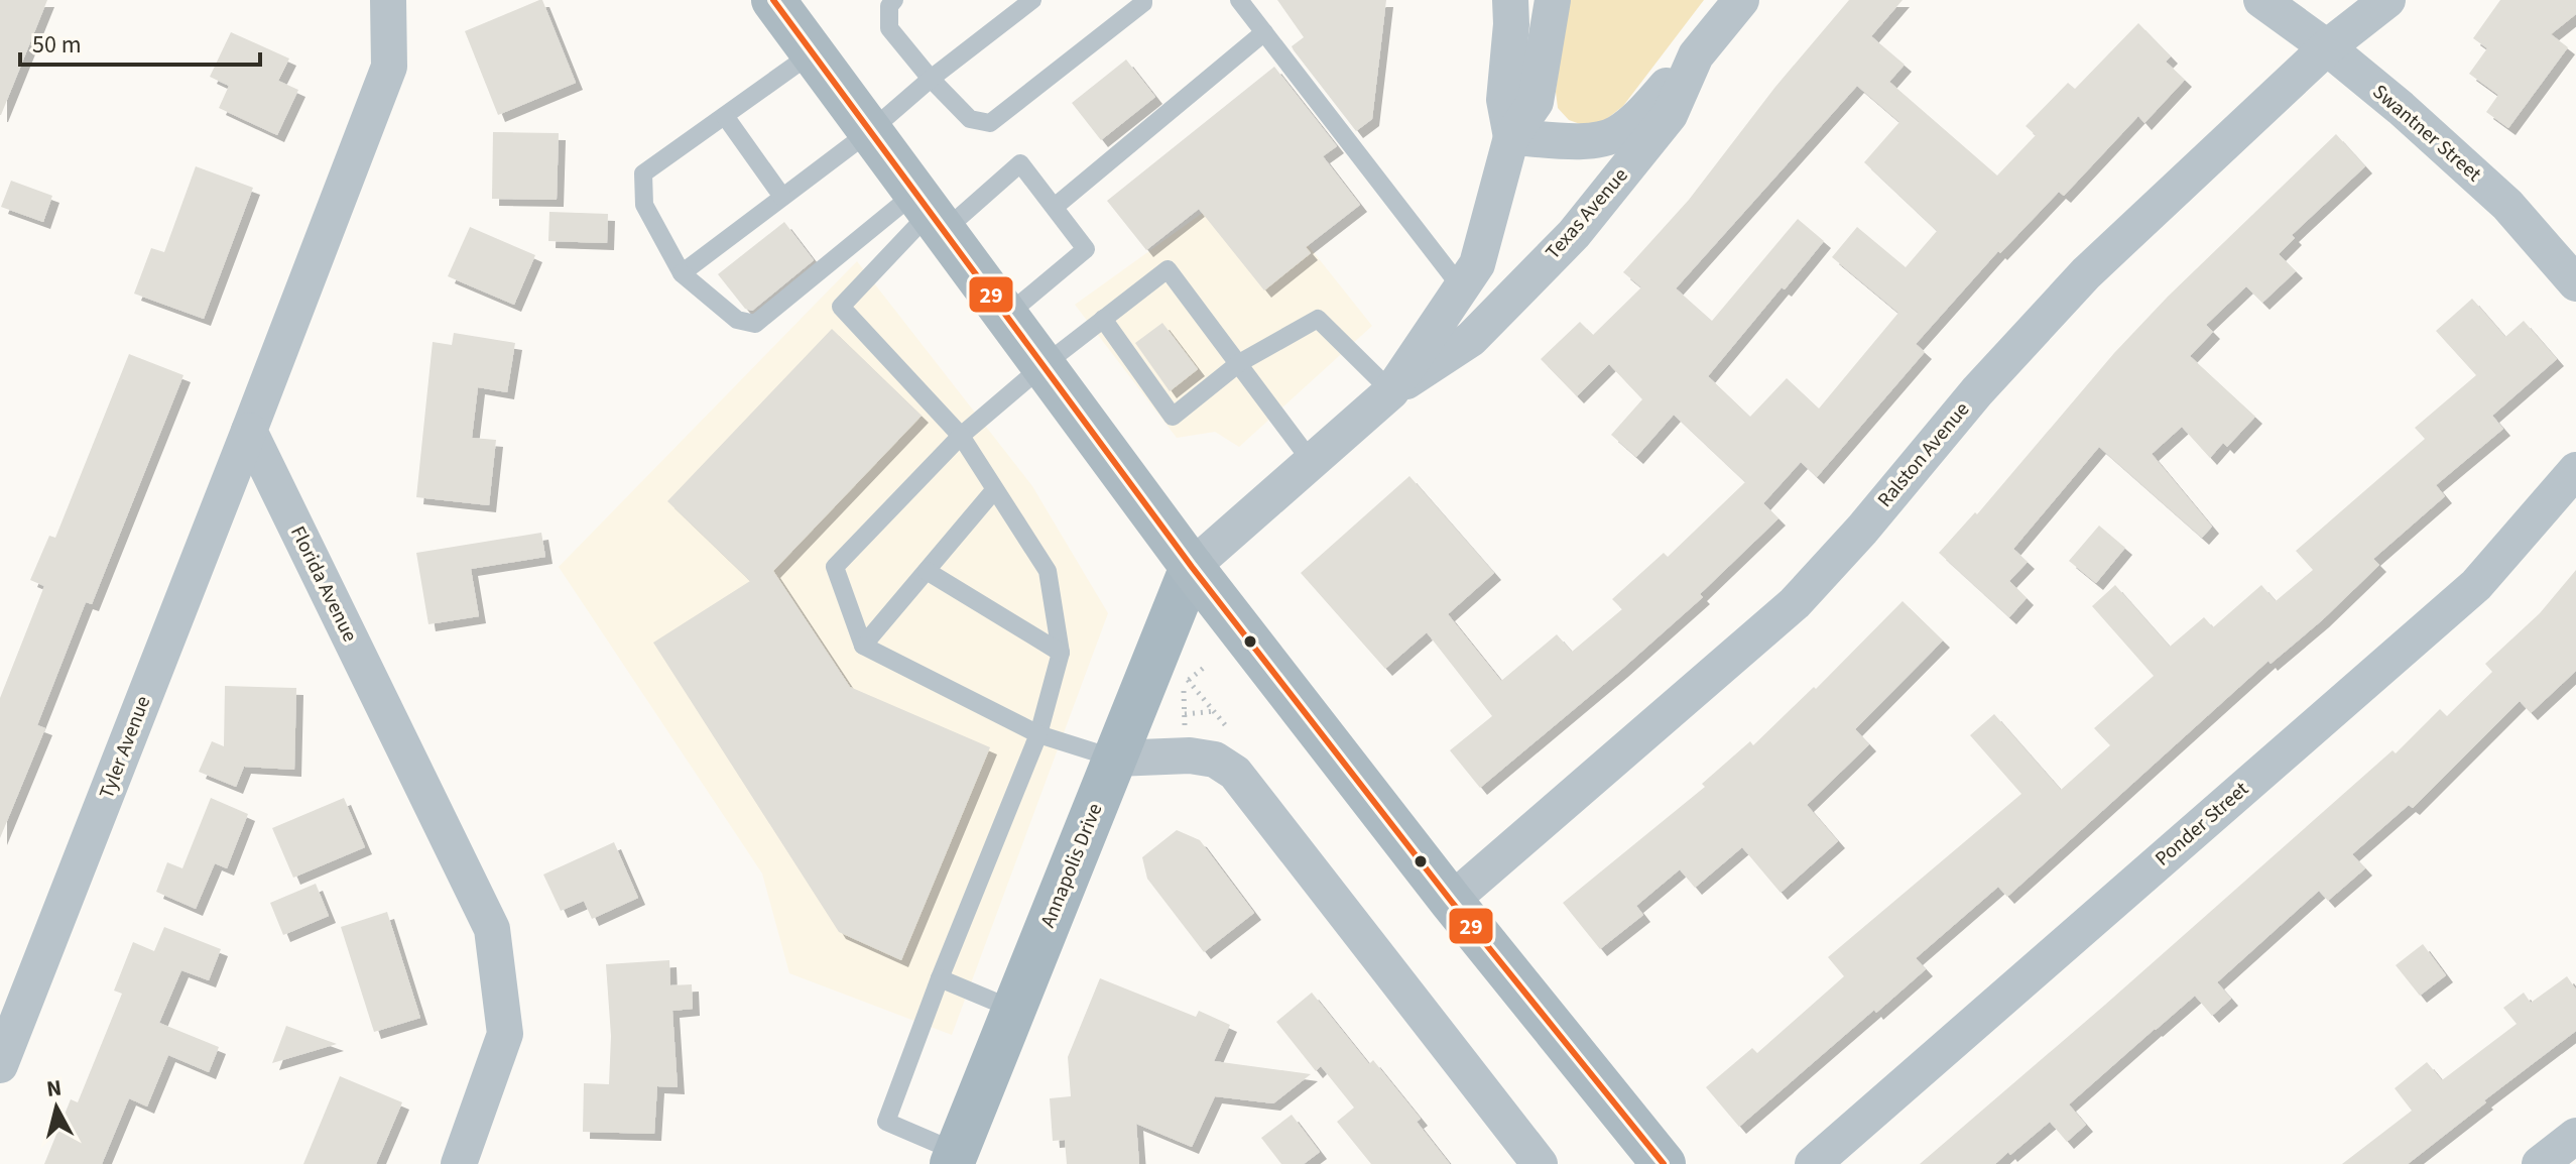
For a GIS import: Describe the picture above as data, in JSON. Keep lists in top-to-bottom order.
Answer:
{
  "streets": {
    "street": [
      "Swantner Street",
      "Texas Avenue",
      "Ralston Avenue",
      "Florida Avenue",
      "Tyler Avenue",
      "Ponder Street",
      "Annapolis Drive"
    ]
  },
  "crossings": [
    ["Swantner Street", "Ralston Avenue"],
    ["Texas Avenue", "Annapolis Drive"],
    ["Florida Avenue", "Tyler Avenue"]
  ],
  "lines": ["transit line 29"],
  "scale_bar": "50 m",
  "north": "top"
}
